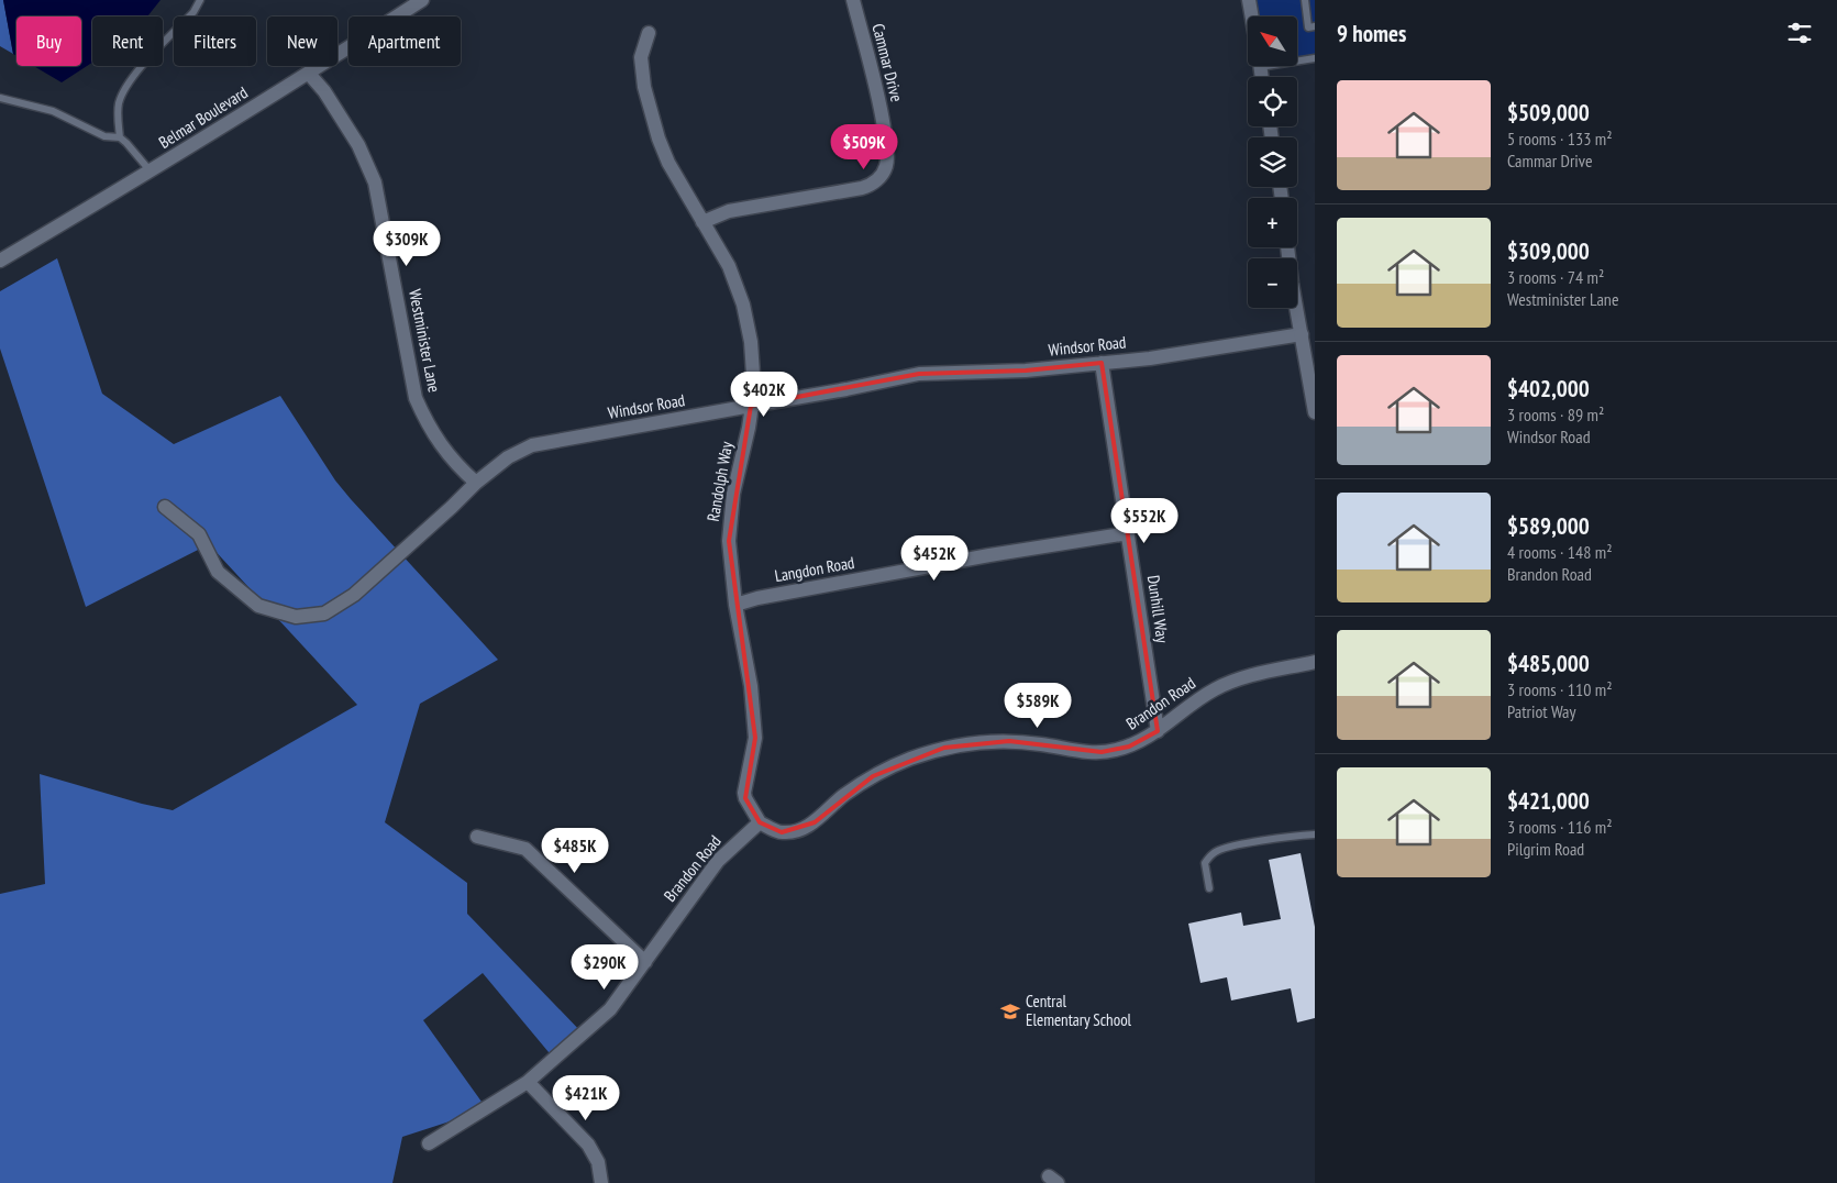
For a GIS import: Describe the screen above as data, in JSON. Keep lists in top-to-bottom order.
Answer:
{
  "streets": {
    "street": [
      "Cammar Drive",
      "Belmar Boulevard",
      "Westminister Lane",
      "Windsor Road",
      "Randolph Way",
      "Langdon Road",
      "Dunhill Way",
      "Brandon Road"
    ]
  },
  "crossings": [
    ["Cammar Drive", "Randolph Way"],
    ["Belmar Boulevard", "Westminister Lane"],
    ["Westminister Lane", "Windsor Road"],
    ["Windsor Road", "Randolph Way"],
    ["Windsor Road", "Dunhill Way"],
    ["Randolph Way", "Langdon Road"],
    ["Randolph Way", "Brandon Road"],
    ["Langdon Road", "Dunhill Way"],
    ["Dunhill Way", "Brandon Road"]
  ],
  "places": {
    "school or university": ["Central Elementary School"]
  },
  "north": "top left",
  "page": {
    "heading": "9 homes",
    "map_buttons": ["+", "−"],
    "chip": [
      "Buy",
      "Rent",
      "Filters",
      "New",
      "Apartment"
    ],
    "list": [
      {
        "name": "$509,000",
        "note": "5 rooms · 133 m² · Cammar Drive"
      },
      {
        "name": "$309,000",
        "note": "3 rooms · 74 m² · Westminister Lane"
      },
      {
        "name": "$402,000",
        "note": "3 rooms · 89 m² · Windsor Road"
      },
      {
        "name": "$589,000",
        "note": "4 rooms · 148 m² · Brandon Road"
      },
      {
        "name": "$485,000",
        "note": "3 rooms · 110 m² · Patriot Way"
      },
      {
        "name": "$421,000",
        "note": "3 rooms · 116 m² · Pilgrim Road"
      }
    ],
    "price": [
      "$509K",
      "$309K",
      "$402K",
      "$552K",
      "$452K",
      "$589K",
      "$485K",
      "$290K",
      "$421K"
    ]
  }
}
